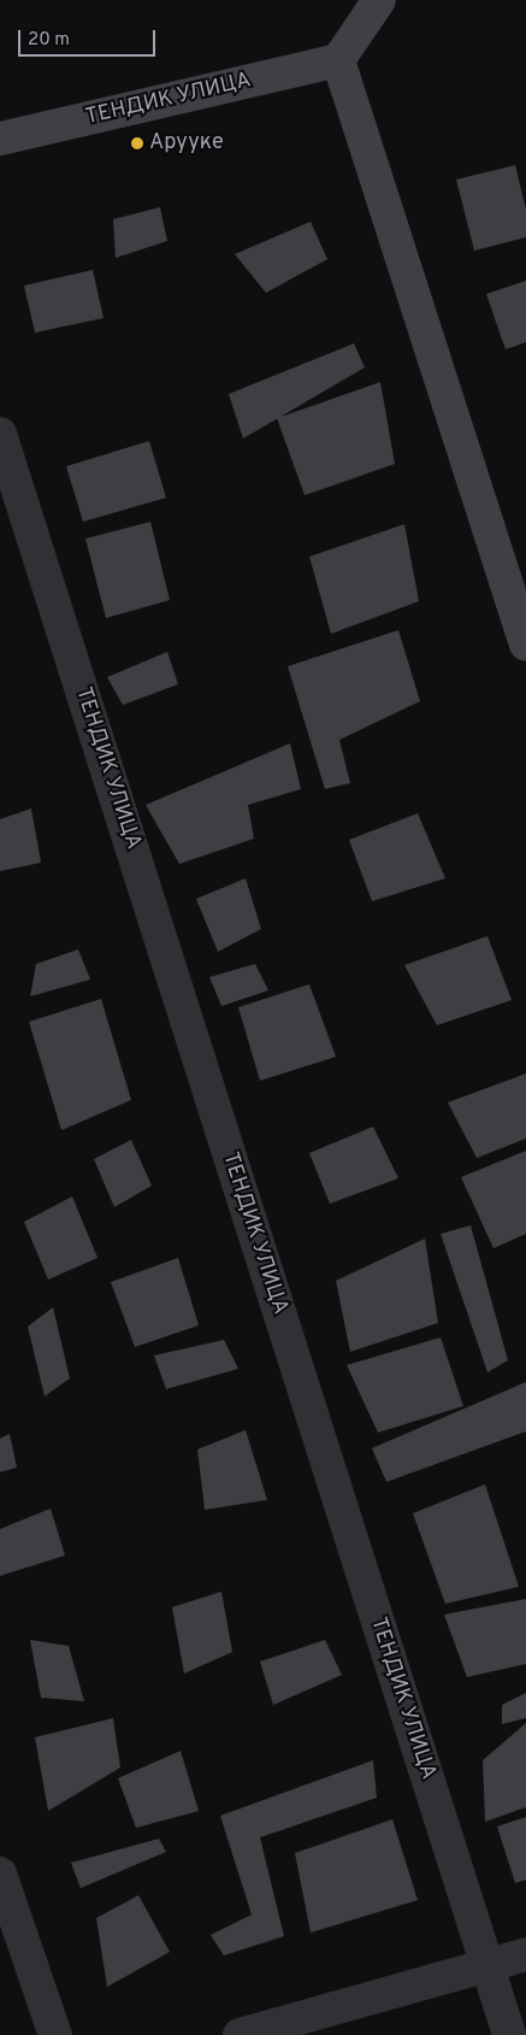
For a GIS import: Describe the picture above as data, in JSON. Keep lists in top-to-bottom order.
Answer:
{
  "streets": {
    "street": ["ТЕНДИК УЛИЦА"]
  },
  "places": ["Арууке"],
  "scale_bar": "20 m"
}
